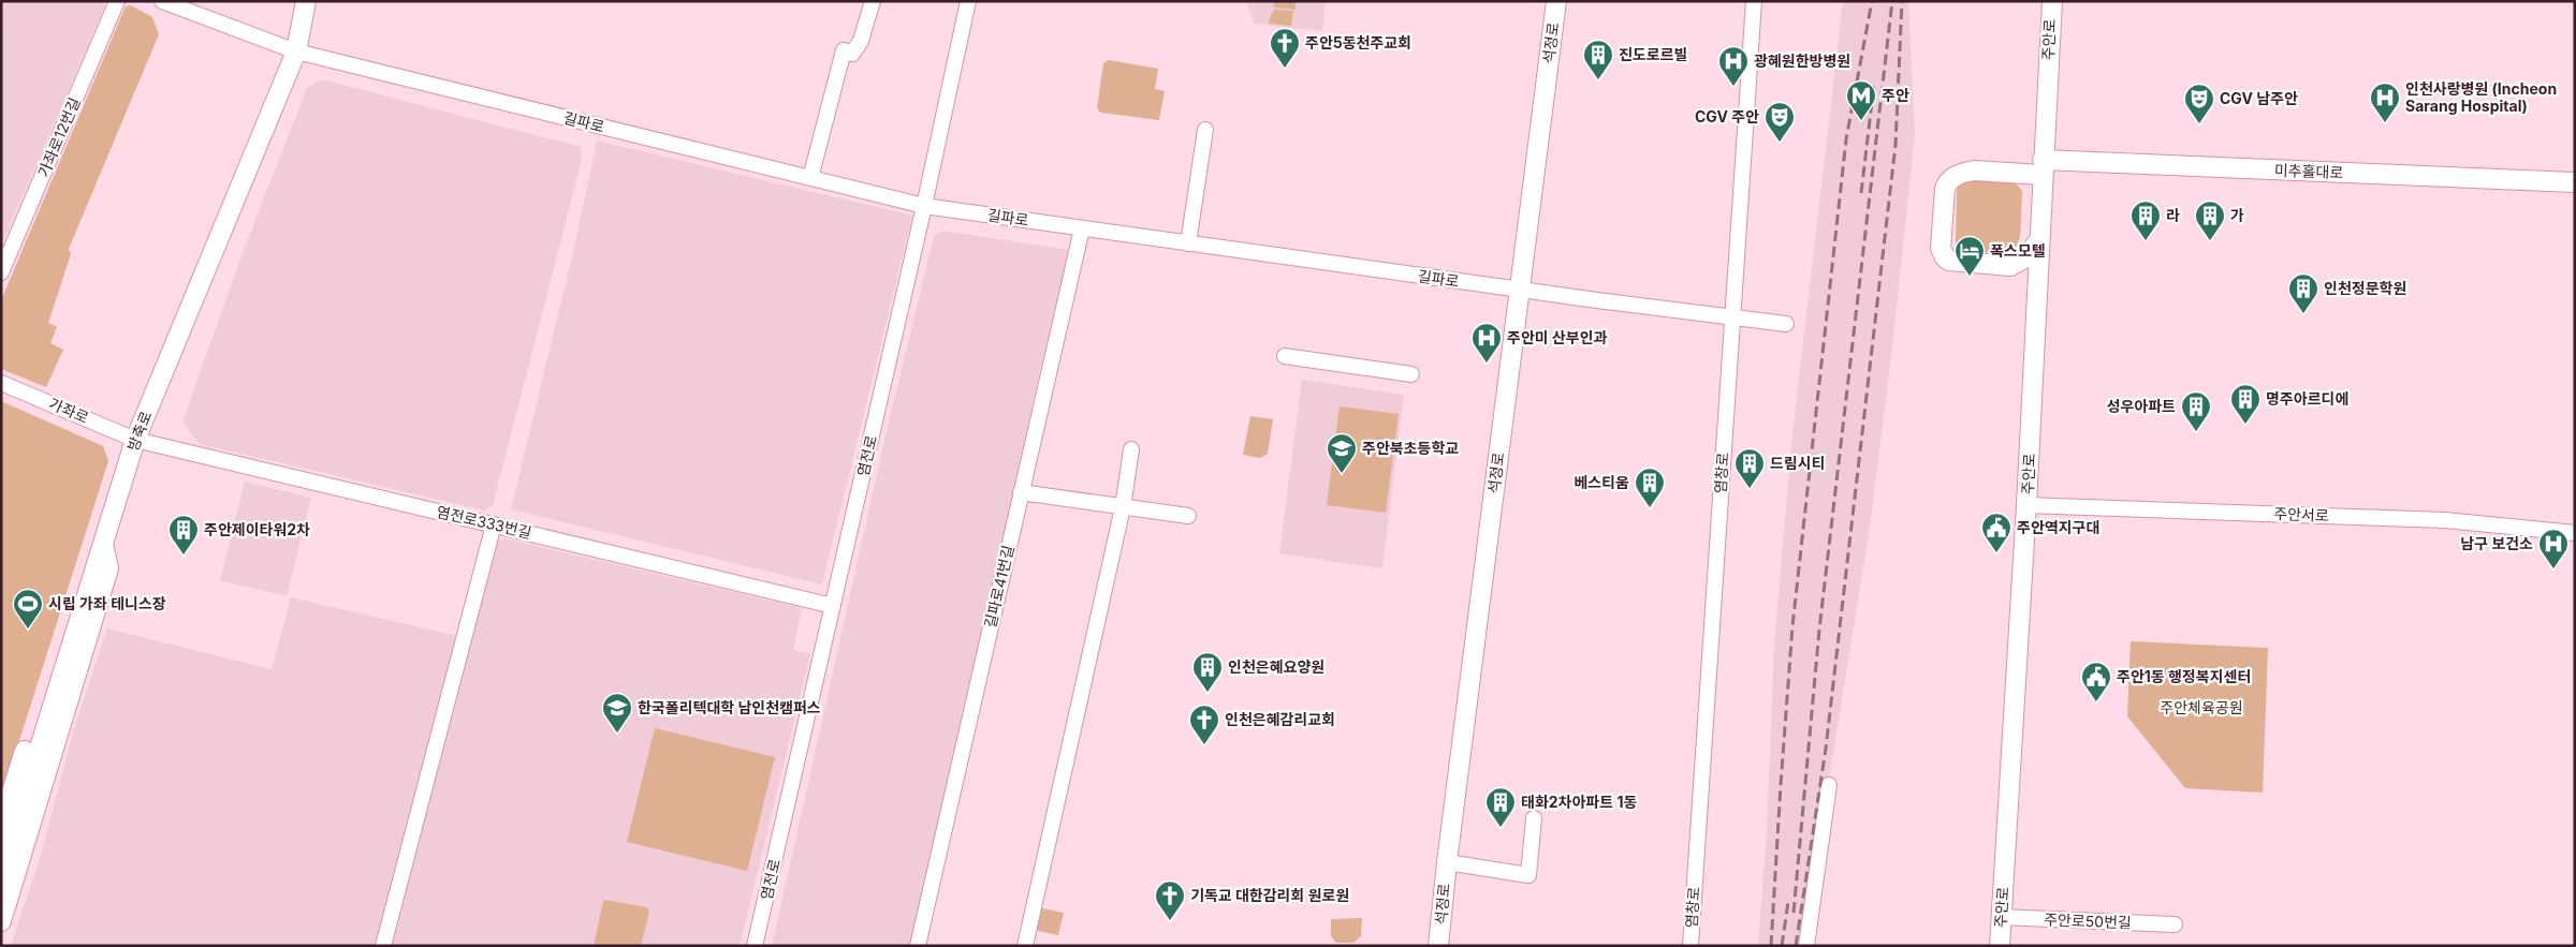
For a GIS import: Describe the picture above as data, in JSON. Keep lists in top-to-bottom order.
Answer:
{
  "streets": {
    "main road": [
      "주안로",
      "석정로",
      "미추홀대로",
      "방축로"
    ],
    "street": [
      "길파로",
      "가좌로12번길",
      "가좌로",
      "염전로",
      "염창로",
      "주안서로",
      "염전로333번길",
      "길파로41번길",
      "주안로50번길"
    ]
  },
  "crossings": [
    ["주안로", "미추홀대로"],
    ["주안로", "주안서로"],
    ["주안로", "주안로50번길"],
    ["석정로", "길파로"],
    ["길파로", "방축로"],
    ["길파로", "염전로"],
    ["길파로", "염창로"],
    ["길파로", "길파로41번길"],
    ["가좌로", "방축로"],
    ["가좌로", "염전로333번길"],
    ["방축로", "염전로333번길"],
    ["염전로", "염전로333번길"]
  ],
  "parks": ["주안체육공원"],
  "places": {
    "church": ["주안5동천주교회", "인천은혜감리교회", "기독교 대한감리회 원로원"],
    "building": [
      "진도로르빌",
      "라",
      "가",
      "인천정문학원",
      "명주아르디에",
      "성우아파트",
      "드림시티",
      "베스티움",
      "주안제이타워2차",
      "인천은혜요양원",
      "태화2차아파트 1동"
    ],
    "hospital": [
      "광혜원한방병원",
      "인천사랑병원 (Incheon Sarang Hospital)",
      "주안미 산부인과",
      "남구 보건소"
    ],
    "metro station": ["주안"],
    "theatre": ["CGV 남주안", "CGV 주안"],
    "hotel": ["폭스모텔"],
    "school or university": ["주안북초등학교", "한국폴리텍대학 남인천캠퍼스"],
    "public building": ["주안역지구대", "주안1동 행정복지센터"],
    "sports": ["시립 가좌 테니스장"]
  }
}
